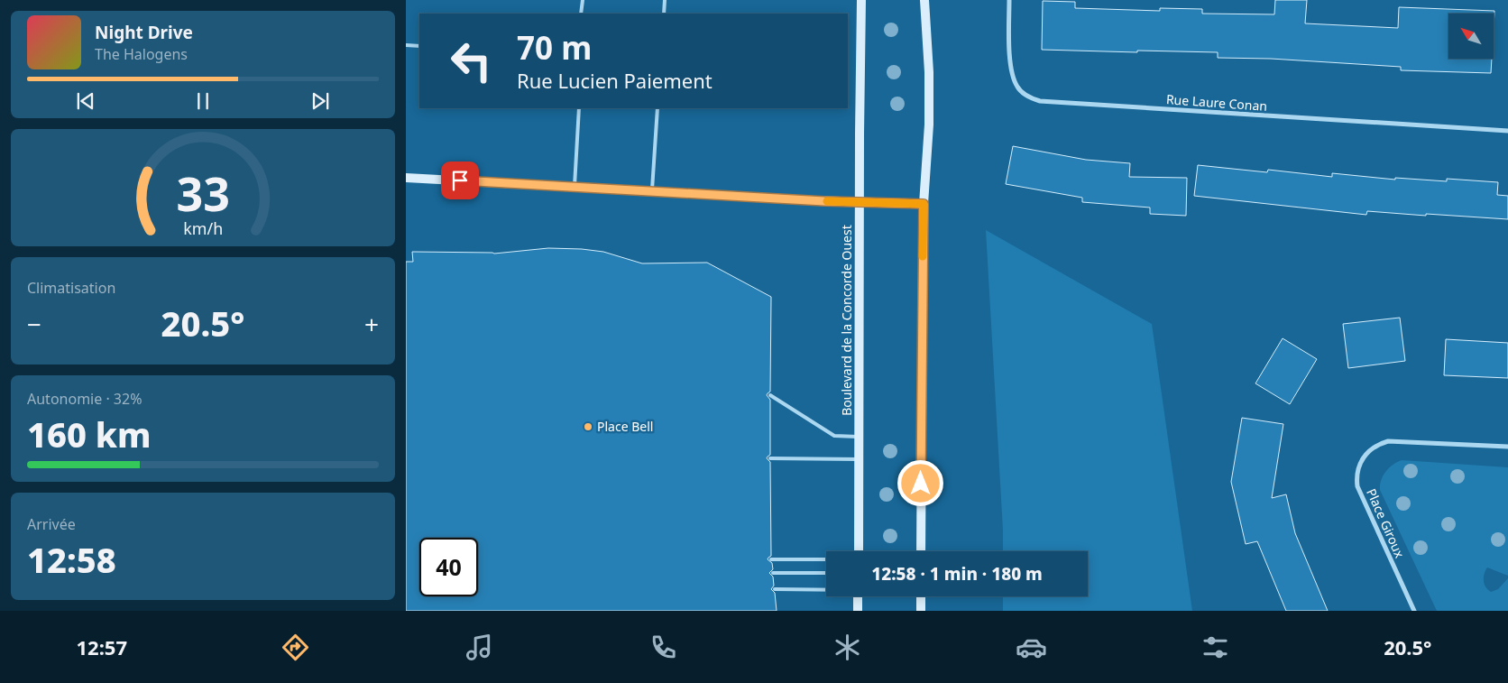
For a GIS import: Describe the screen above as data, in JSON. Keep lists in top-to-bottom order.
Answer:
{
  "streets": {
    "street": ["Rue Laure Conan", "Boulevard de la Concorde Ouest", "Place Giroux"]
  },
  "places": ["Place Bell"],
  "north": "top left",
  "page": {
    "turn": ["70 m", "Rue Lucien Paiement"],
    "song": ["Night Drive", "The Halogens"],
    "tile": [
      "Climatisation",
      ["Autonomie · 32%", "160 km"],
      ["Arrivée", "12:58"]
    ],
    "heat": ["−", "20.5°", "+"],
    "limit": "40",
    "trip": "12:58 · 1 min · 180 m",
    "tabs": ["12:57", "20.5°"],
    "gauge": ["33", "km/h"]
  }
}
